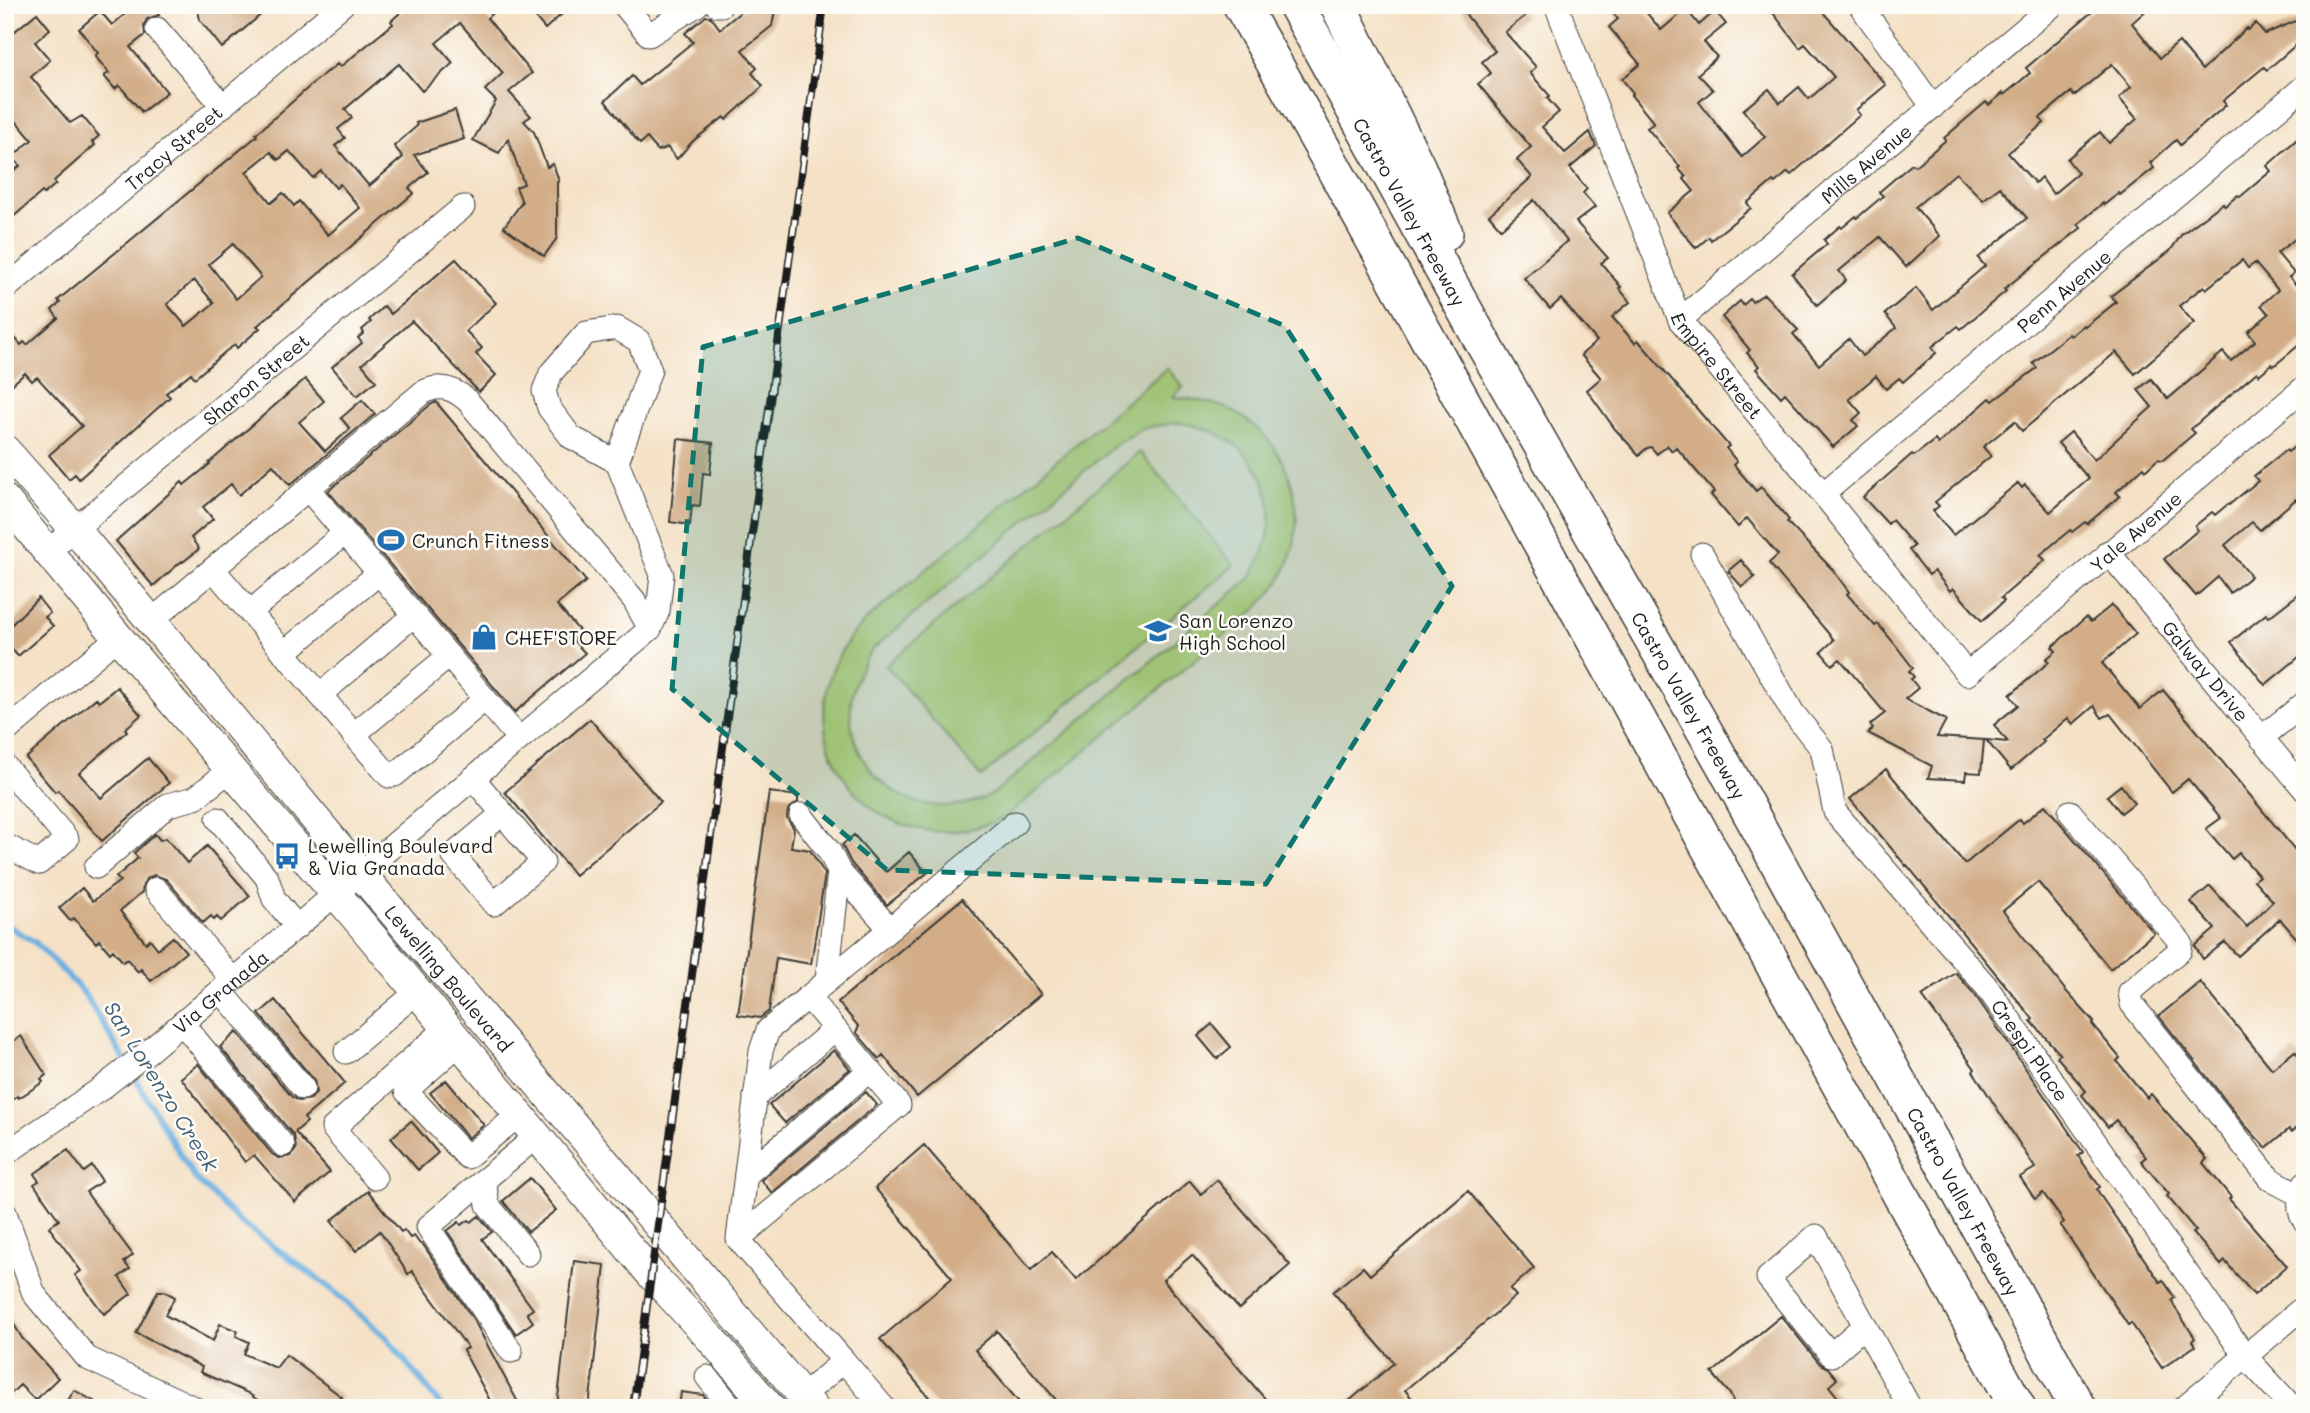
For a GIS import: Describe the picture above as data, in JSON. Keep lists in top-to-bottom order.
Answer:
{
  "streets": {
    "highway": ["Castro Valley Freeway"],
    "main road": ["Lewelling Boulevard"],
    "street": [
      "Tracy Street",
      "Mills Avenue",
      "Penn Avenue",
      "Empire Street",
      "Sharon Street",
      "Yale Avenue",
      "Galway Drive",
      "Via Granada",
      "Crespi Place"
    ]
  },
  "crossings": [
    ["Mills Avenue", "Empire Street"],
    ["Penn Avenue", "Empire Street"],
    ["Empire Street", "Yale Avenue"],
    ["Sharon Street", "Lewelling Boulevard"],
    ["Yale Avenue", "Galway Drive"],
    ["Lewelling Boulevard", "Via Granada"]
  ],
  "water": ["San Lorenzo Creek"],
  "places": {
    "sports": ["Crunch Fitness"],
    "school or university": ["San Lorenzo High School"],
    "shop": ["CHEF'STORE"],
    "bus stop": ["Lewelling Boulevard & Via Granada"]
  }
}
